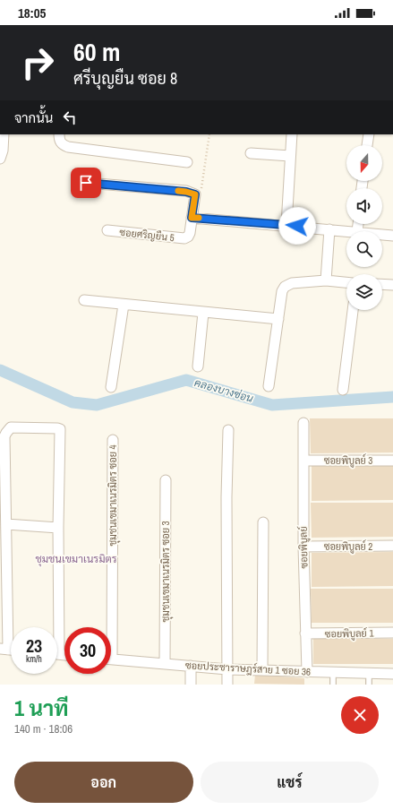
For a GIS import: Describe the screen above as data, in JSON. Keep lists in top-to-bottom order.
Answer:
{
  "streets": {
    "street": [
      "ซอยศริญยืน 5",
      "ซอยพิบูลย์ 3",
      "ชุมชนเขมาเนรมิตร ซอย 4",
      "ซอยพิบูลย์ 2",
      "ซอยพิบูลย์",
      "ชุมชนเขมาเนรมิตร ซอย 3",
      "ซอยพิบูลย์ 1",
      "ซอยประชาราษฎร์สาย 1 ซอย 36"
    ]
  },
  "crossings": [
    ["ซอยพิบูลย์ 3", "ซอยพิบูลย์"],
    ["ซอยพิบูลย์ 2", "ซอยพิบูลย์"],
    ["ซอยพิบูลย์", "ซอยพิบูลย์ 1"],
    ["ซอยพิบูลย์", "ซอยประชาราษฎร์สาย 1 ซอย 36"],
    ["ชุมชนเขมาเนรมิตร ซอย 3", "ซอยประชาราษฎร์สาย 1 ซอย 36"]
  ],
  "districts": ["ชุมชนเขมาเนรมิตร"],
  "water": ["คลองบางซ่อน"],
  "north": "bottom",
  "page": {
    "status": "18:05",
    "turn": ["60 m", "ศรีบุญยืน ซอย 8"],
    "then": "จากนั้น",
    "speed": "23 km/h",
    "limit": "30",
    "heading": ["1 นาที", "140 m · 18:06"],
    "buttons": ["ออก", "แชร์"]
  }
}
